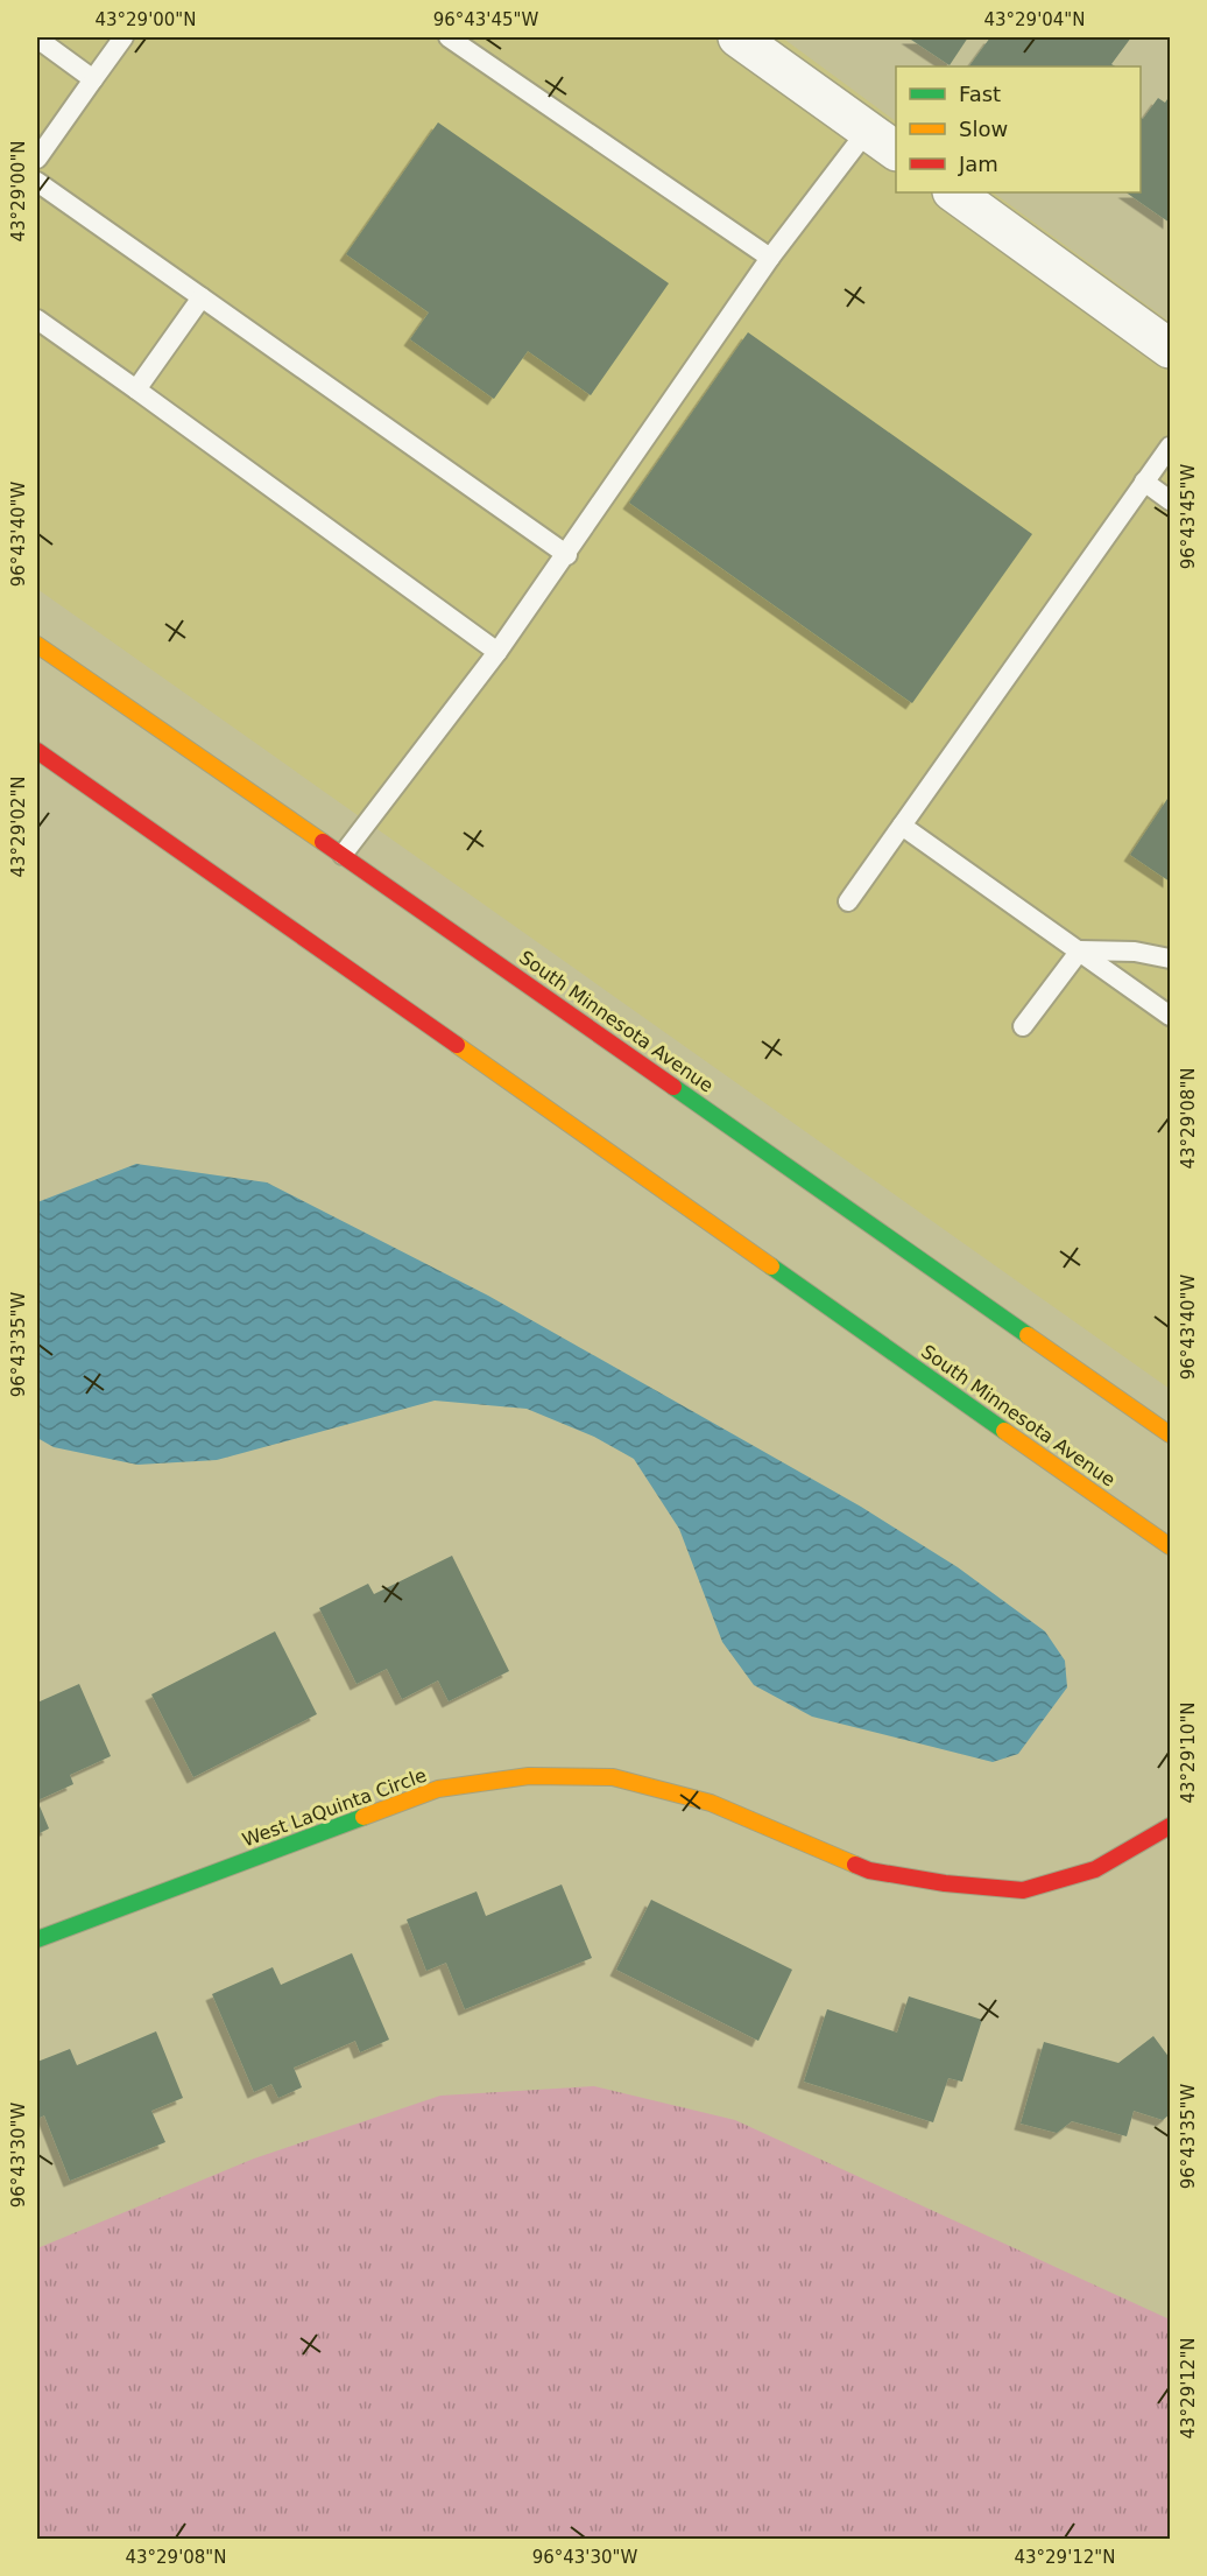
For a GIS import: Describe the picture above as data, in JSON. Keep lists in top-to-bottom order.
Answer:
{
  "streets": {
    "main road": ["South Minnesota Avenue", "West LaQuinta Circle"]
  },
  "legend": ["Fast", "Slow", "Jam"],
  "coordinates": [
    "43°29'00\"N",
    "96°43'45\"W",
    "43°29'04\"N",
    "96°43'40\"W",
    "43°29'02\"N",
    "43°29'08\"N",
    "96°43'35\"W",
    "43°29'10\"N",
    "96°43'30\"W",
    "43°29'12\"N"
  ]
}
